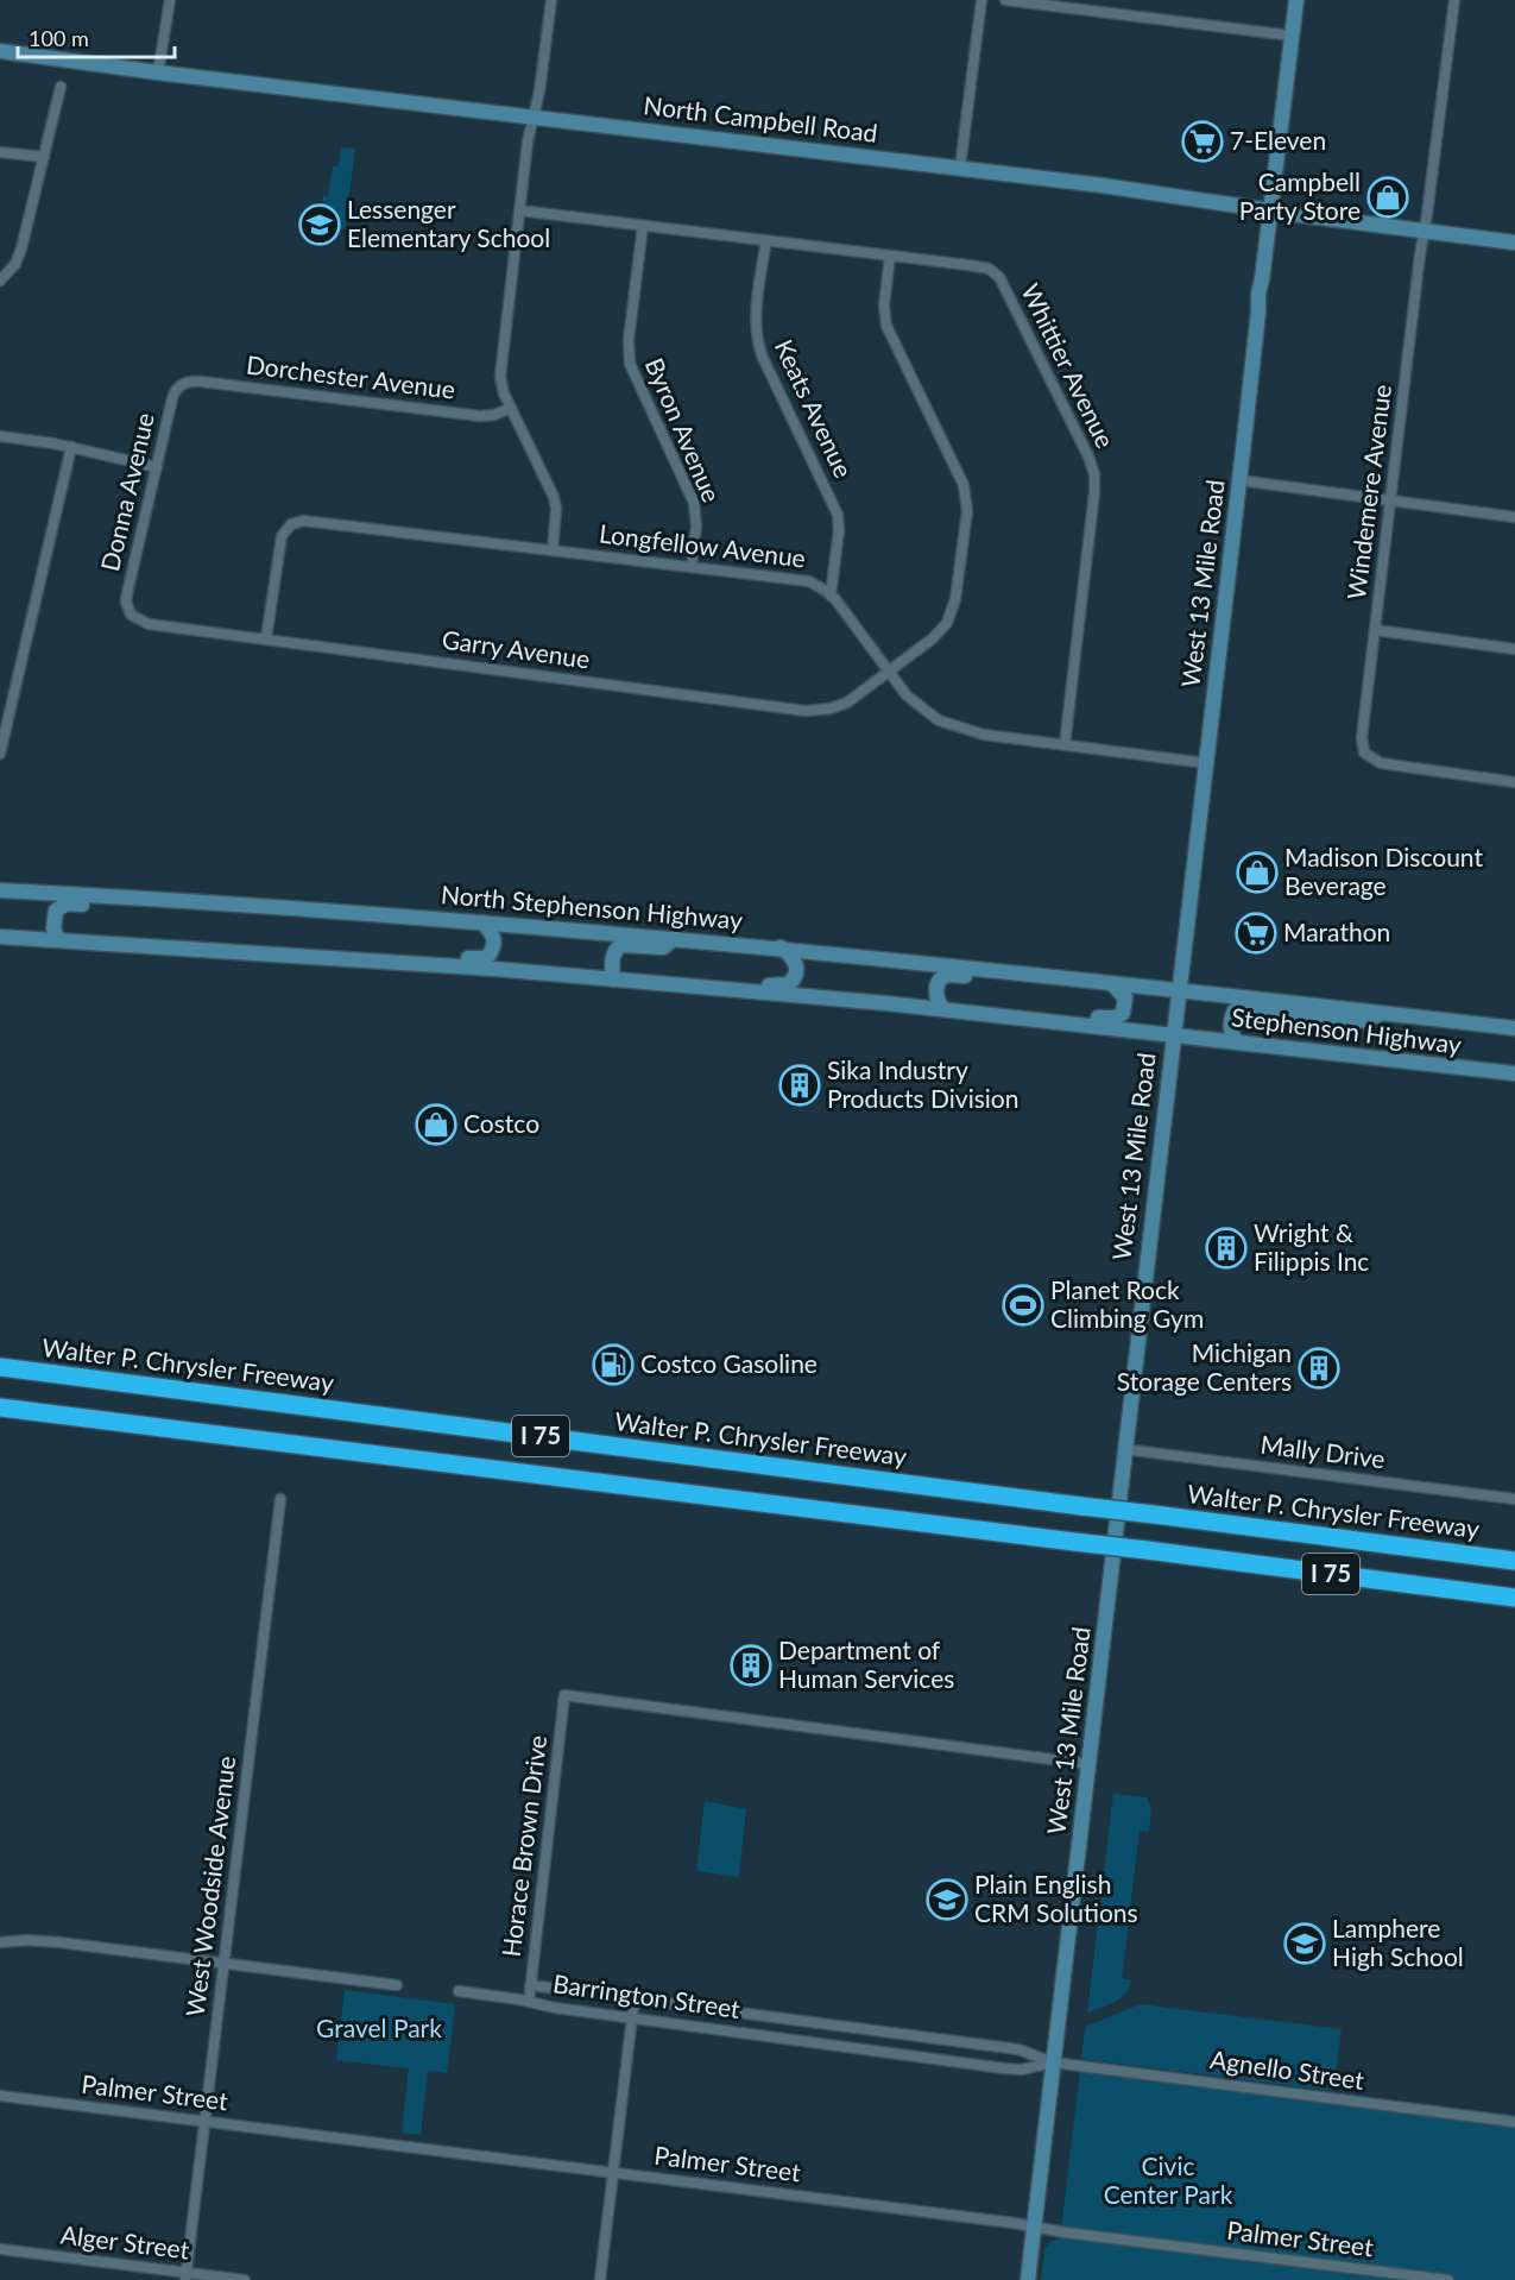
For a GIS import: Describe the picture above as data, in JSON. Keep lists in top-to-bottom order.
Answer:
{
  "streets": {
    "highway": ["Walter P. Chrysler Freeway", "I 75"],
    "main road": [
      "North Campbell Road",
      "West 13 Mile Road",
      "North Stephenson Highway",
      "Stephenson Highway"
    ],
    "street": [
      "Whittier Avenue",
      "Dorchester Avenue",
      "Keats Avenue",
      "Byron Avenue",
      "Donna Avenue",
      "Windemere Avenue",
      "Longfellow Avenue",
      "Garry Avenue",
      "Mally Drive",
      "Horace Brown Drive",
      "West Woodside Avenue",
      "Barrington Street",
      "Agnello Street",
      "Palmer Street",
      "Alger Street"
    ]
  },
  "crossings": [
    ["North Campbell Road", "Windemere Avenue"],
    ["North Campbell Road", "West 13 Mile Road"],
    ["Whittier Avenue", "Keats Avenue"],
    ["Whittier Avenue", "Byron Avenue"],
    ["Whittier Avenue", "Longfellow Avenue"],
    ["Whittier Avenue", "Garry Avenue"],
    ["Dorchester Avenue", "Donna Avenue"],
    ["Keats Avenue", "Longfellow Avenue"],
    ["Byron Avenue", "Longfellow Avenue"],
    ["Donna Avenue", "Garry Avenue"],
    ["Longfellow Avenue", "West 13 Mile Road"],
    ["Longfellow Avenue", "Garry Avenue"],
    ["West 13 Mile Road", "North Stephenson Highway"],
    ["West 13 Mile Road", "Stephenson Highway"],
    ["West 13 Mile Road", "Mally Drive"],
    ["West 13 Mile Road", "Horace Brown Drive"],
    ["West 13 Mile Road", "Barrington Street"],
    ["West 13 Mile Road", "Agnello Street"],
    ["West 13 Mile Road", "Palmer Street"],
    ["North Stephenson Highway", "Stephenson Highway"],
    ["Horace Brown Drive", "Barrington Street"],
    ["West Woodside Avenue", "Palmer Street"],
    ["West Woodside Avenue", "Alger Street"],
    ["Barrington Street", "Agnello Street"]
  ],
  "parks": ["Gravel Park", "Civic Center Park"],
  "places": {
    "supermarket": ["7-Eleven", "Marathon"],
    "shop": ["Campbell Party Store", "Madison Discount Beverage", "Costco"],
    "school or university": ["Lessenger Elementary School", "Plain English CRM Solutions", "Lamphere High School"],
    "building": [
      "Sika Industry Products Division",
      "Wright & Filippis Inc",
      "Michigan Storage Centers",
      "Department of Human Services"
    ],
    "sports": ["Planet Rock Climbing Gym"],
    "fuel station": ["Costco Gasoline"]
  },
  "scale_bar": "100 m"
}
